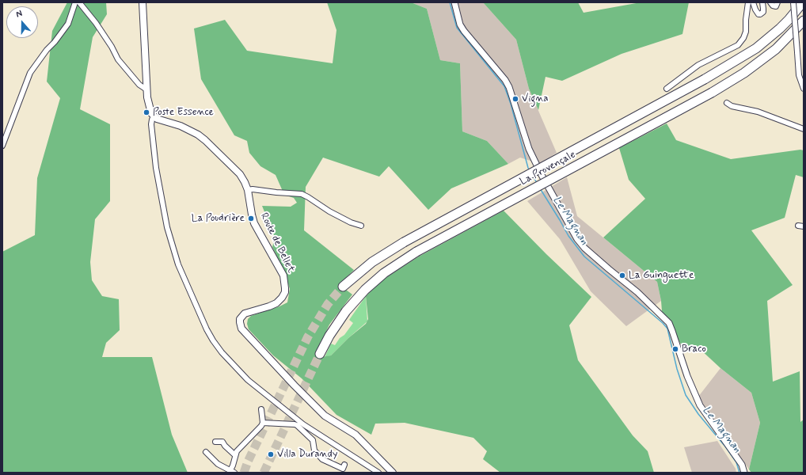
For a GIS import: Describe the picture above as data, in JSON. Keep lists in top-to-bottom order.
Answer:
{
  "streets": {
    "highway": ["La Provençale"],
    "main road": ["Route de Bellet"]
  },
  "water": ["Le Magnan"],
  "places": [
    "Vigna",
    "Poste Essence",
    "La Poudrière",
    "La Guinguette",
    "Braco",
    "Villa Durandy"
  ],
  "north": "top"
}
